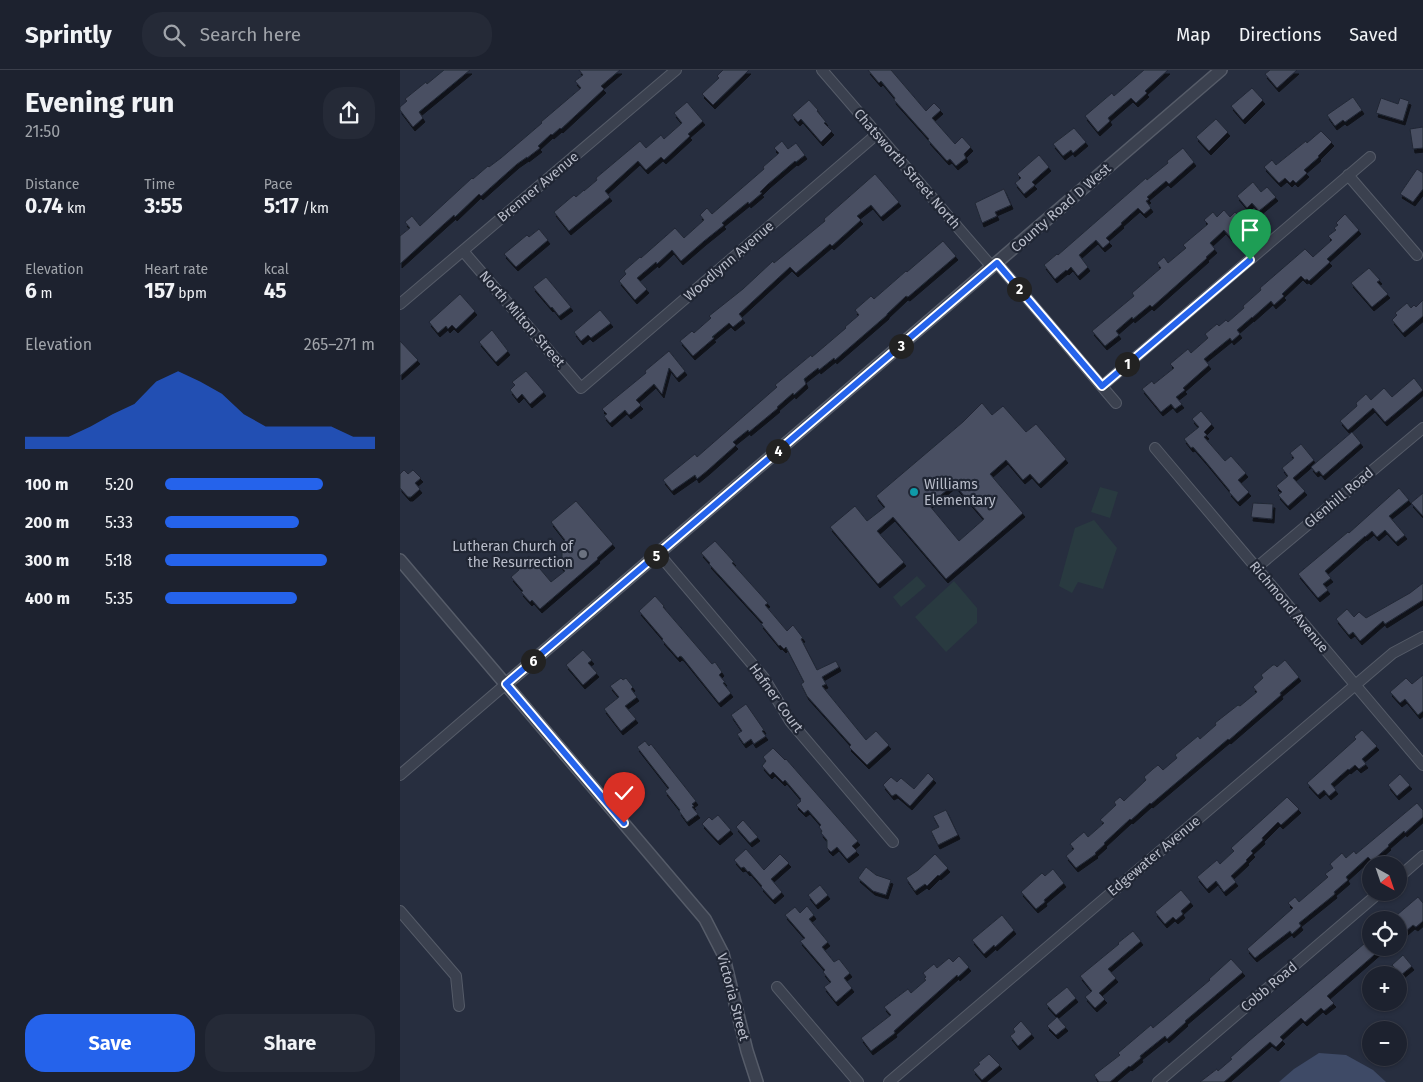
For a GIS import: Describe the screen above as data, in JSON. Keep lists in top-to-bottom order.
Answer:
{
  "streets": {
    "street": [
      "Chatsworth Street North",
      "Brenner Avenue",
      "County Road D West",
      "Woodlynn Avenue",
      "North Milton Street",
      "Glenhill Road",
      "Richmond Avenue",
      "Hafner Court",
      "Edgewater Avenue",
      "Cobb Road",
      "Victoria Street"
    ]
  },
  "crossings": [
    ["Chatsworth Street North", "County Road D West"],
    ["Chatsworth Street North", "Woodlynn Avenue"],
    ["Brenner Avenue", "North Milton Street"],
    ["County Road D West", "Hafner Court"],
    ["County Road D West", "Victoria Street"],
    ["Woodlynn Avenue", "North Milton Street"],
    ["Glenhill Road", "Richmond Avenue"],
    ["Richmond Avenue", "Edgewater Avenue"]
  ],
  "places": ["Williams Elementary", "Lutheran Church of the Resurrection"],
  "north": "bottom right",
  "page": {
    "header": "Sprintly",
    "search": "Search here",
    "nav": ["Map", "Directions", "Saved"],
    "heading": ["Evening run", "21:50"],
    "stats": [
      ["Distance", "0.74 km"],
      ["Time", "3:55"],
      ["Pace", "5:17 /km"],
      ["Elevation", "6 m"],
      ["Heart rate", "157 bpm"],
      ["kcal", "45"]
    ],
    "pins": [
      "2",
      "3",
      "1",
      "4",
      "5",
      "6"
    ],
    "chart": ["Elevation", "265–271 m"],
    "list": [
      {
        "name": "100 m",
        "note": "5:20"
      },
      {
        "name": "200 m",
        "note": "5:33"
      },
      {
        "name": "300 m",
        "note": "5:18"
      },
      {
        "name": "400 m",
        "note": "5:35"
      }
    ],
    "map_buttons": ["+", "−"],
    "buttons": ["Save", "Share"]
  }
}
